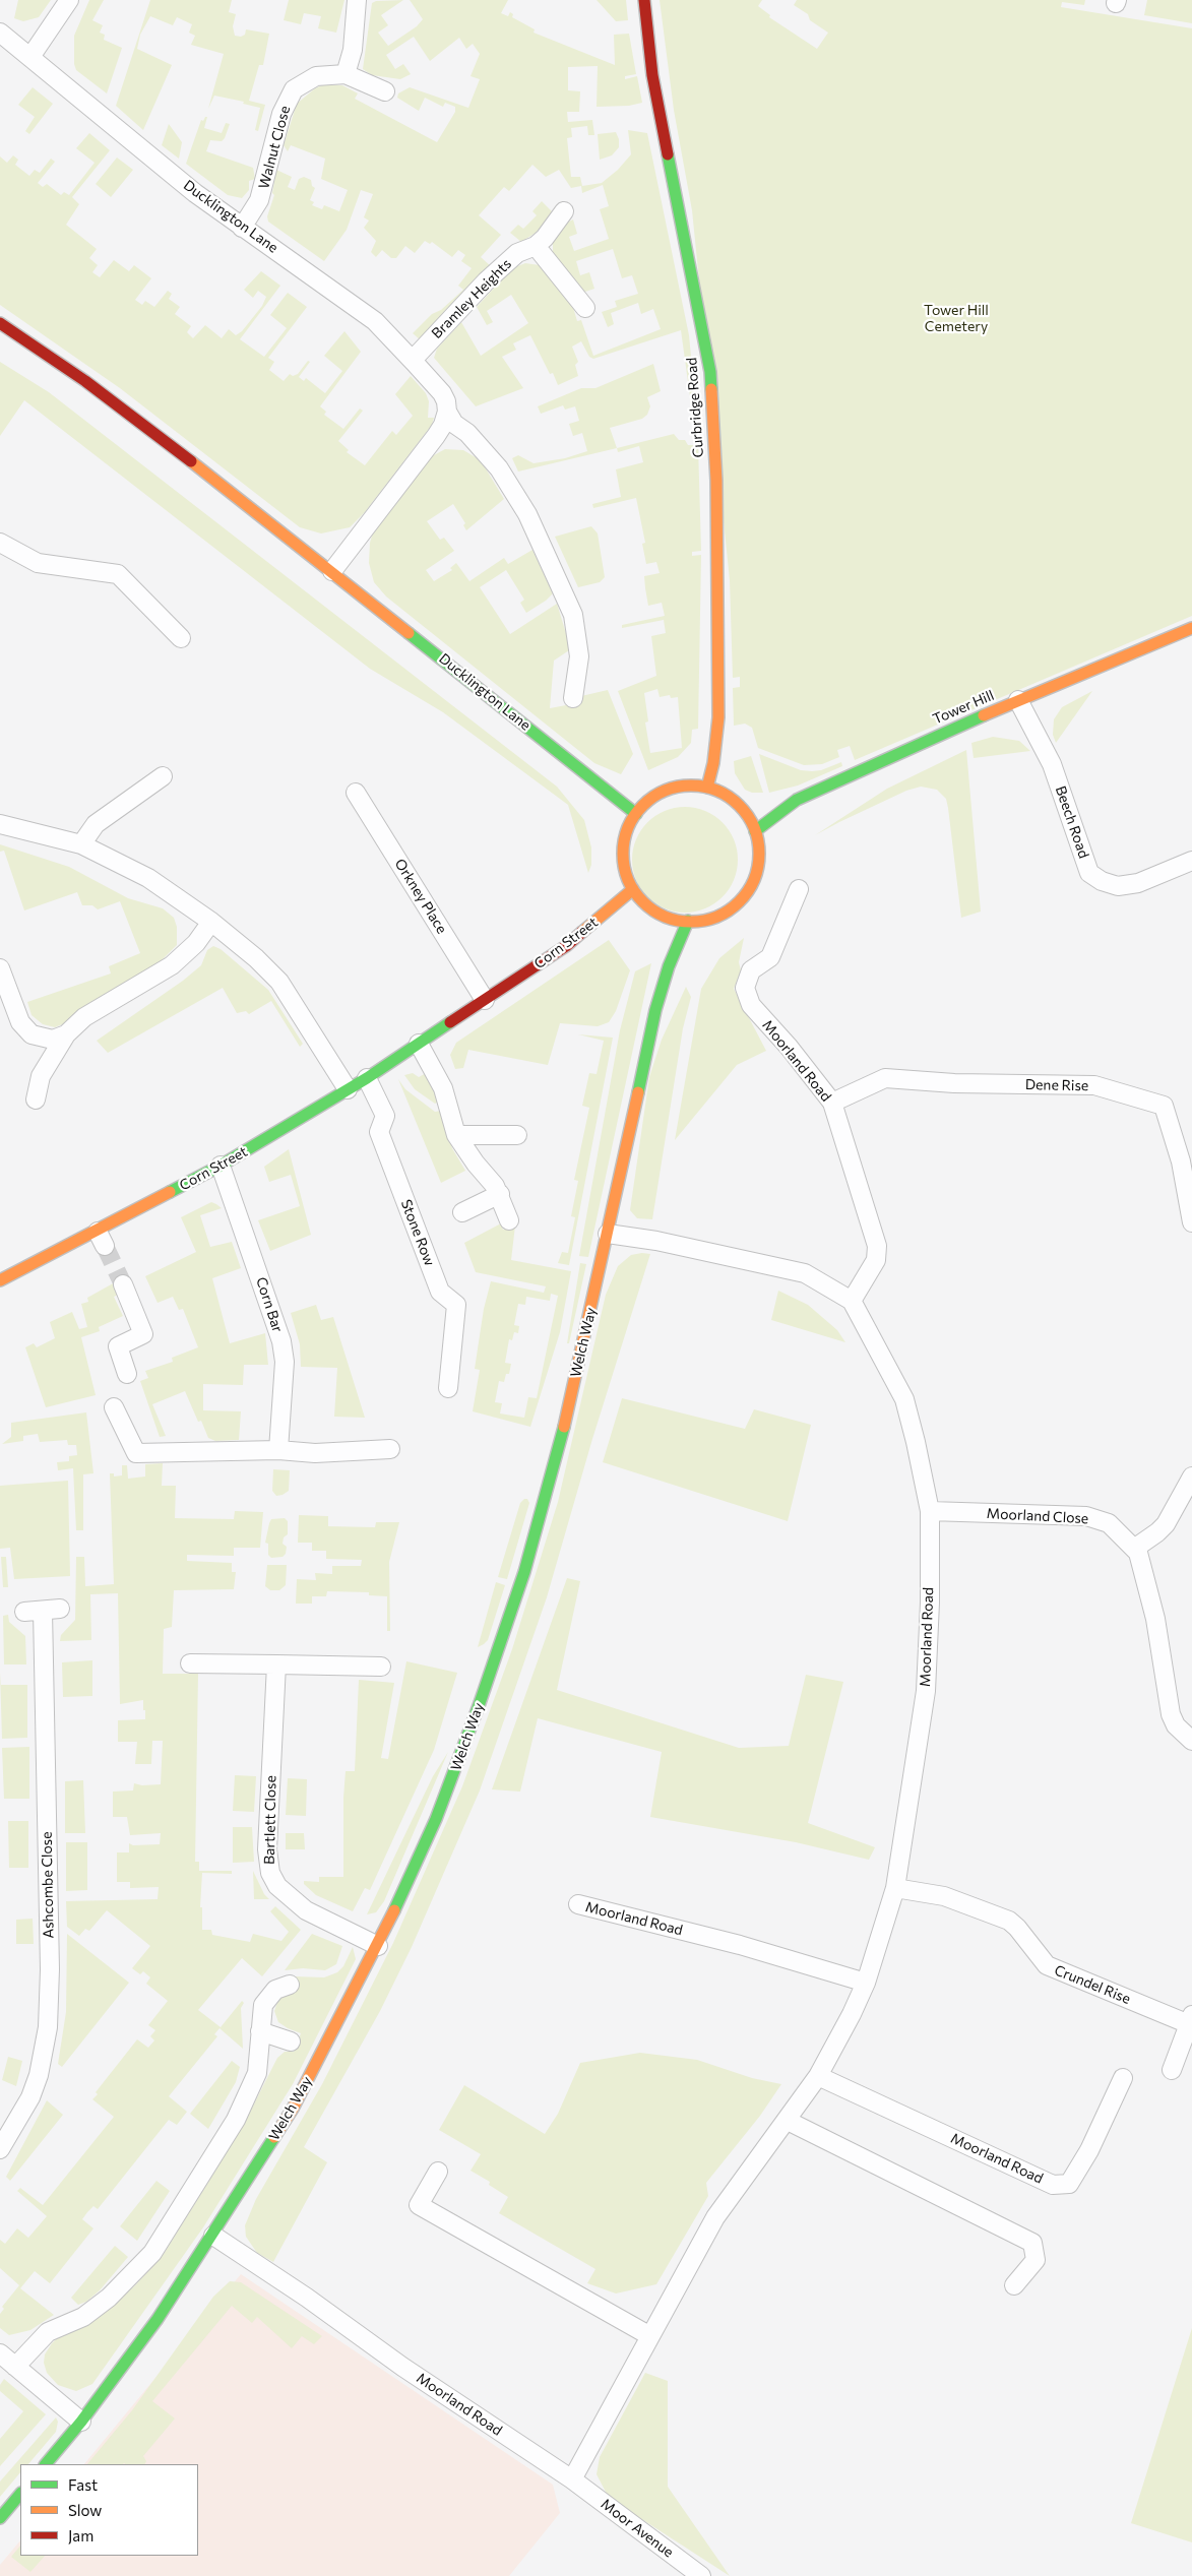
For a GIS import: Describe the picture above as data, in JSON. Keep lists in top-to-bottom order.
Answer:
{
  "streets": {
    "main road": [
      "Ducklington Lane",
      "Curbridge Road",
      "Tower Hill",
      "Corn Street",
      "Welch Way"
    ],
    "street": [
      "Walnut Close",
      "Bramley Heights",
      "Beech Road",
      "Orkney Place",
      "Moorland Road",
      "Dene Rise",
      "Stone Row",
      "Corn Bar",
      "Moorland Close",
      "Bartlett Close",
      "Ashcombe Close",
      "Crundel Rise",
      "Moor Avenue"
    ]
  },
  "crossings": [
    ["Walnut Close", "Ducklington Lane"],
    ["Ducklington Lane", "Bramley Heights"],
    ["Ducklington Lane", "Curbridge Road"],
    ["Ducklington Lane", "Tower Hill"],
    ["Ducklington Lane", "Corn Street"],
    ["Ducklington Lane", "Welch Way"],
    ["Curbridge Road", "Tower Hill"],
    ["Curbridge Road", "Corn Street"],
    ["Curbridge Road", "Welch Way"],
    ["Tower Hill", "Beech Road"],
    ["Tower Hill", "Corn Street"],
    ["Tower Hill", "Welch Way"],
    ["Orkney Place", "Corn Street"],
    ["Corn Street", "Stone Row"],
    ["Corn Street", "Corn Bar"],
    ["Corn Street", "Welch Way"],
    ["Moorland Road", "Dene Rise"],
    ["Moorland Road", "Welch Way"],
    ["Moorland Road", "Moorland Close"],
    ["Moorland Road", "Crundel Rise"],
    ["Moorland Road", "Moor Avenue"],
    ["Welch Way", "Bartlett Close"]
  ],
  "parks": ["Tower Hill Cemetery"],
  "legend": ["Fast", "Slow", "Jam"]
}
